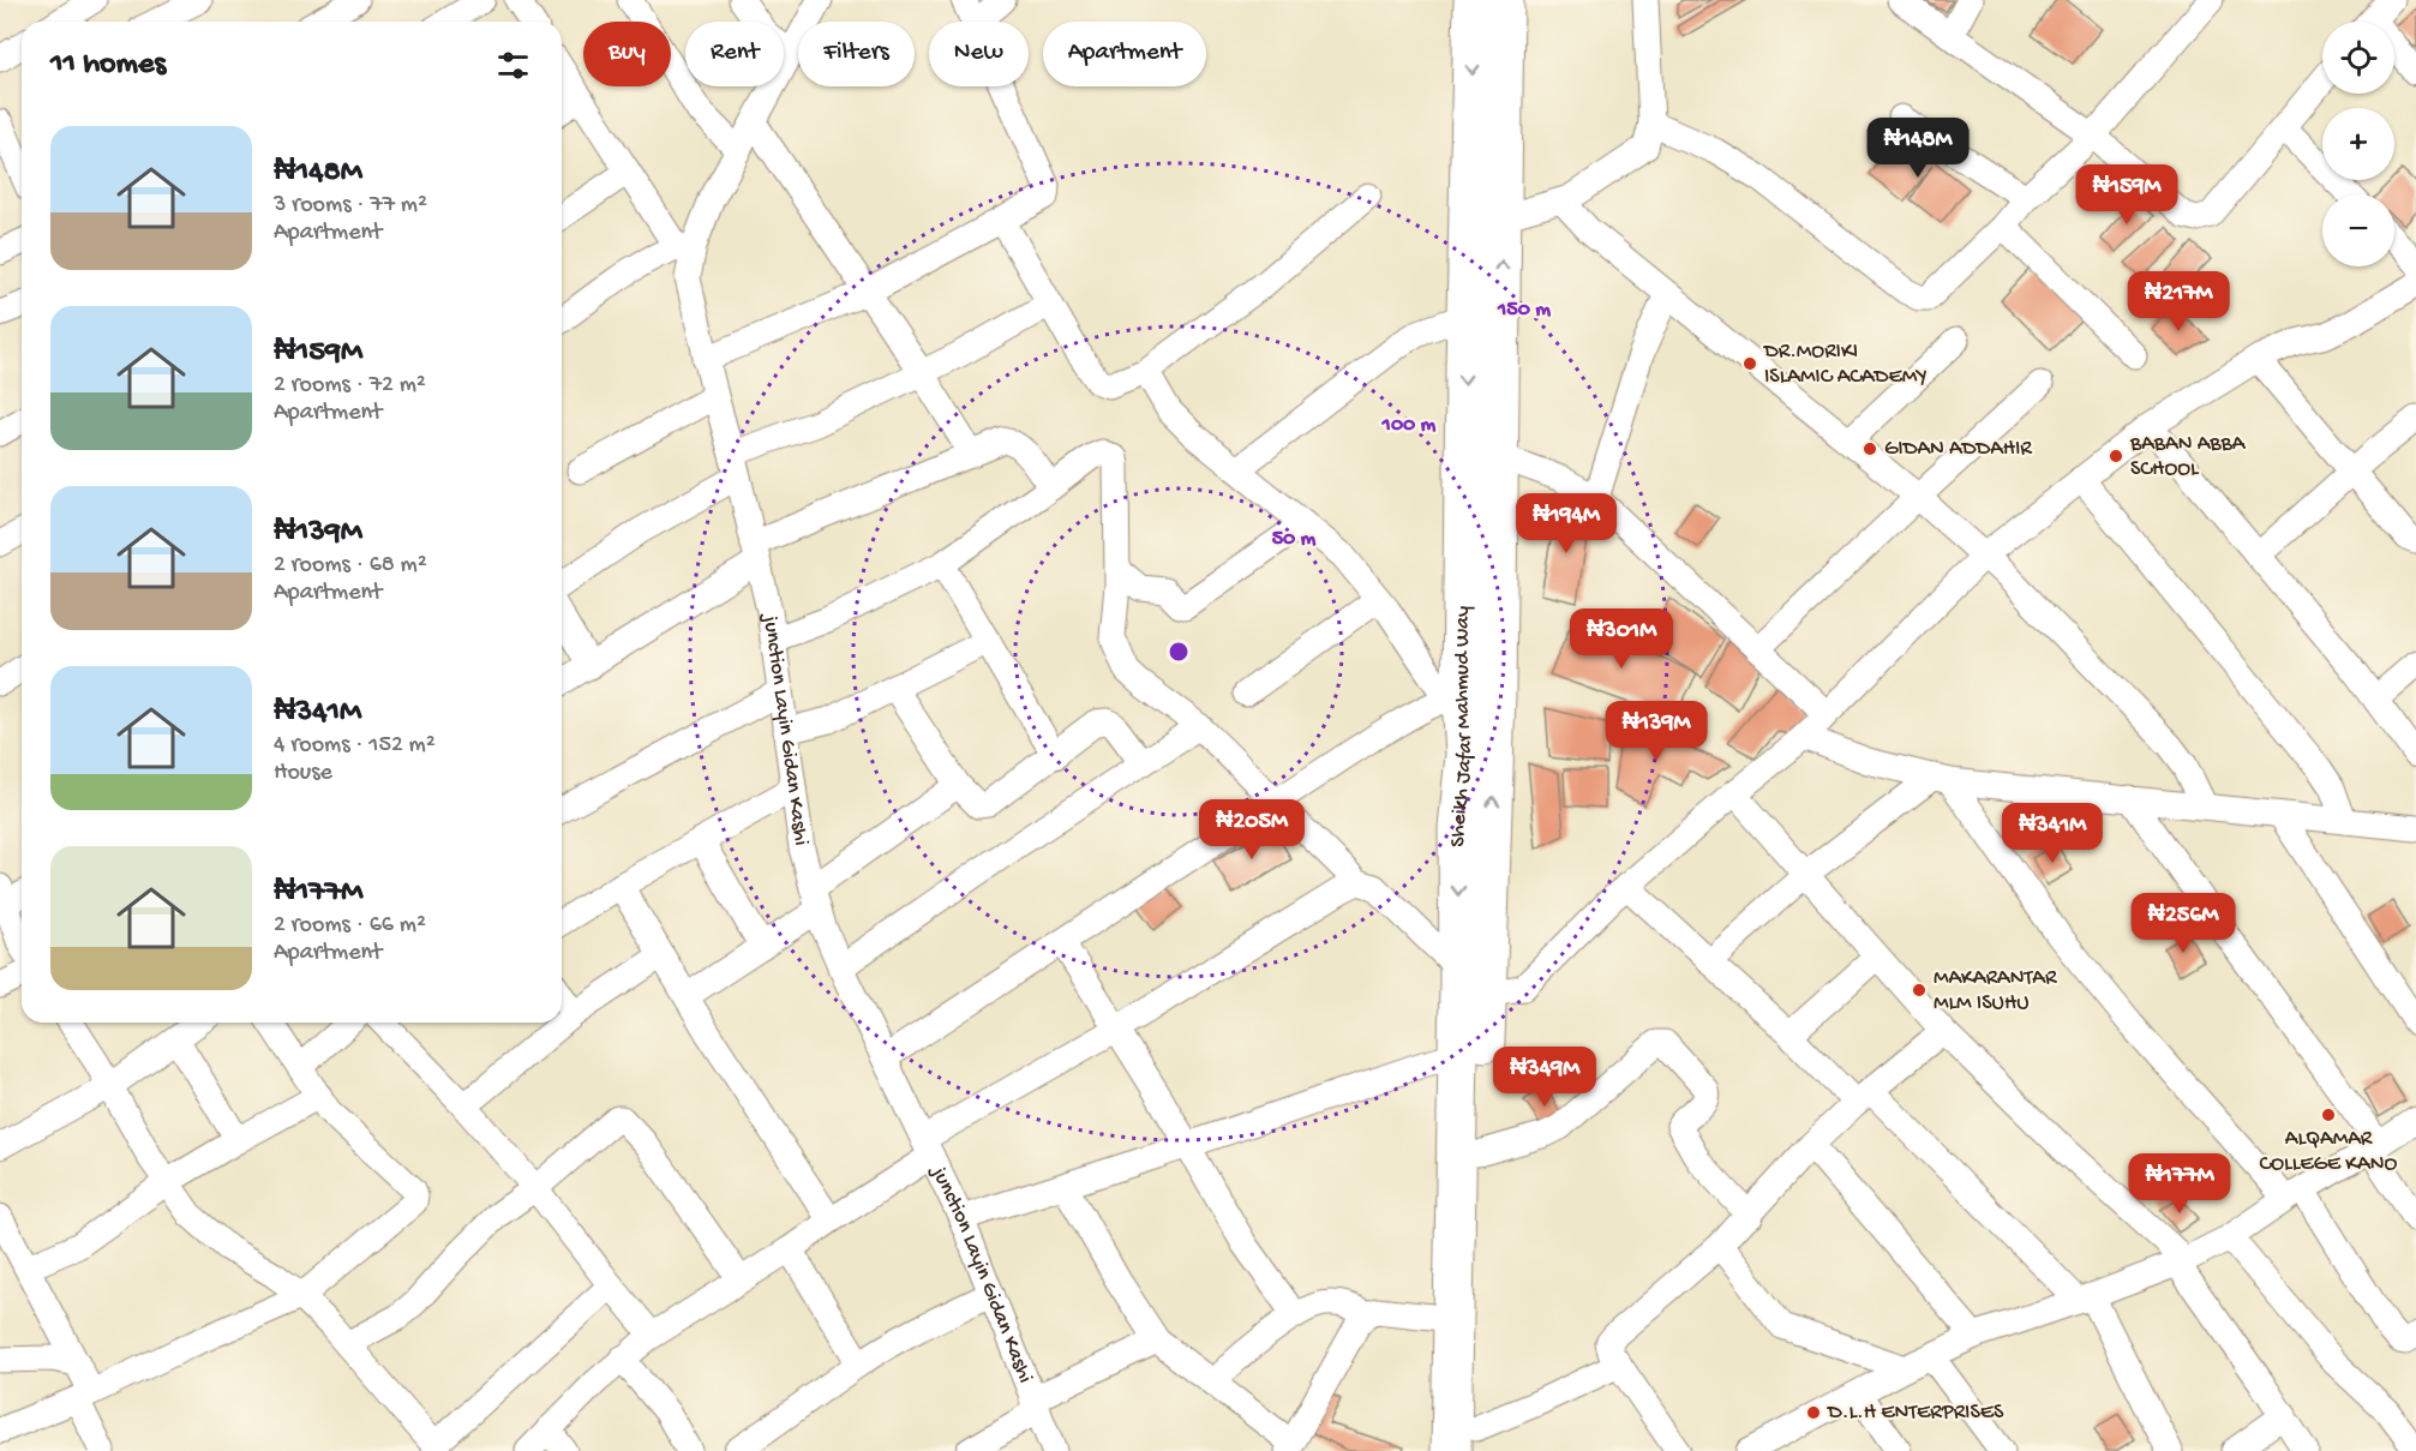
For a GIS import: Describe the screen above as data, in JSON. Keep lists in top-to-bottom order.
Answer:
{
  "streets": {
    "main road": ["Sheikh Jafar Mahmud Way"],
    "street": ["junction Layin Gidan Kashi"]
  },
  "places": [
    "DR.MORIKI ISLAMIC ACADEMY",
    "GIDAN ADDAHIR",
    "BABAN ABBA SCHOOL",
    "MAKARANTAR MLM ISUHU",
    "ALQAMAR COLLEGE KANO",
    "D.L.H ENTERPRISES"
  ],
  "page": {
    "map_buttons": ["+", "−"],
    "chip": [
      "Buy",
      "Rent",
      "Filters",
      "New",
      "Apartment"
    ],
    "heading": "11 homes",
    "list": [
      {
        "name": "₦148M",
        "note": "3 rooms · 77 m² · Apartment"
      },
      {
        "name": "₦159M",
        "note": "2 rooms · 72 m² · Apartment"
      },
      {
        "name": "₦139M",
        "note": "2 rooms · 68 m² · Apartment"
      },
      {
        "name": "₦341M",
        "note": "4 rooms · 152 m² · House"
      },
      {
        "name": "₦177M",
        "note": "2 rooms · 66 m² · Apartment"
      }
    ],
    "price": [
      "₦148M",
      "₦159M",
      "₦217M",
      "₦194M",
      "₦301M",
      "₦139M",
      "₦205M",
      "₦341M",
      "₦256M",
      "₦349M",
      "₦177M"
    ]
  },
  "rings": ["150 m", "100 m", "50 m"]
}
